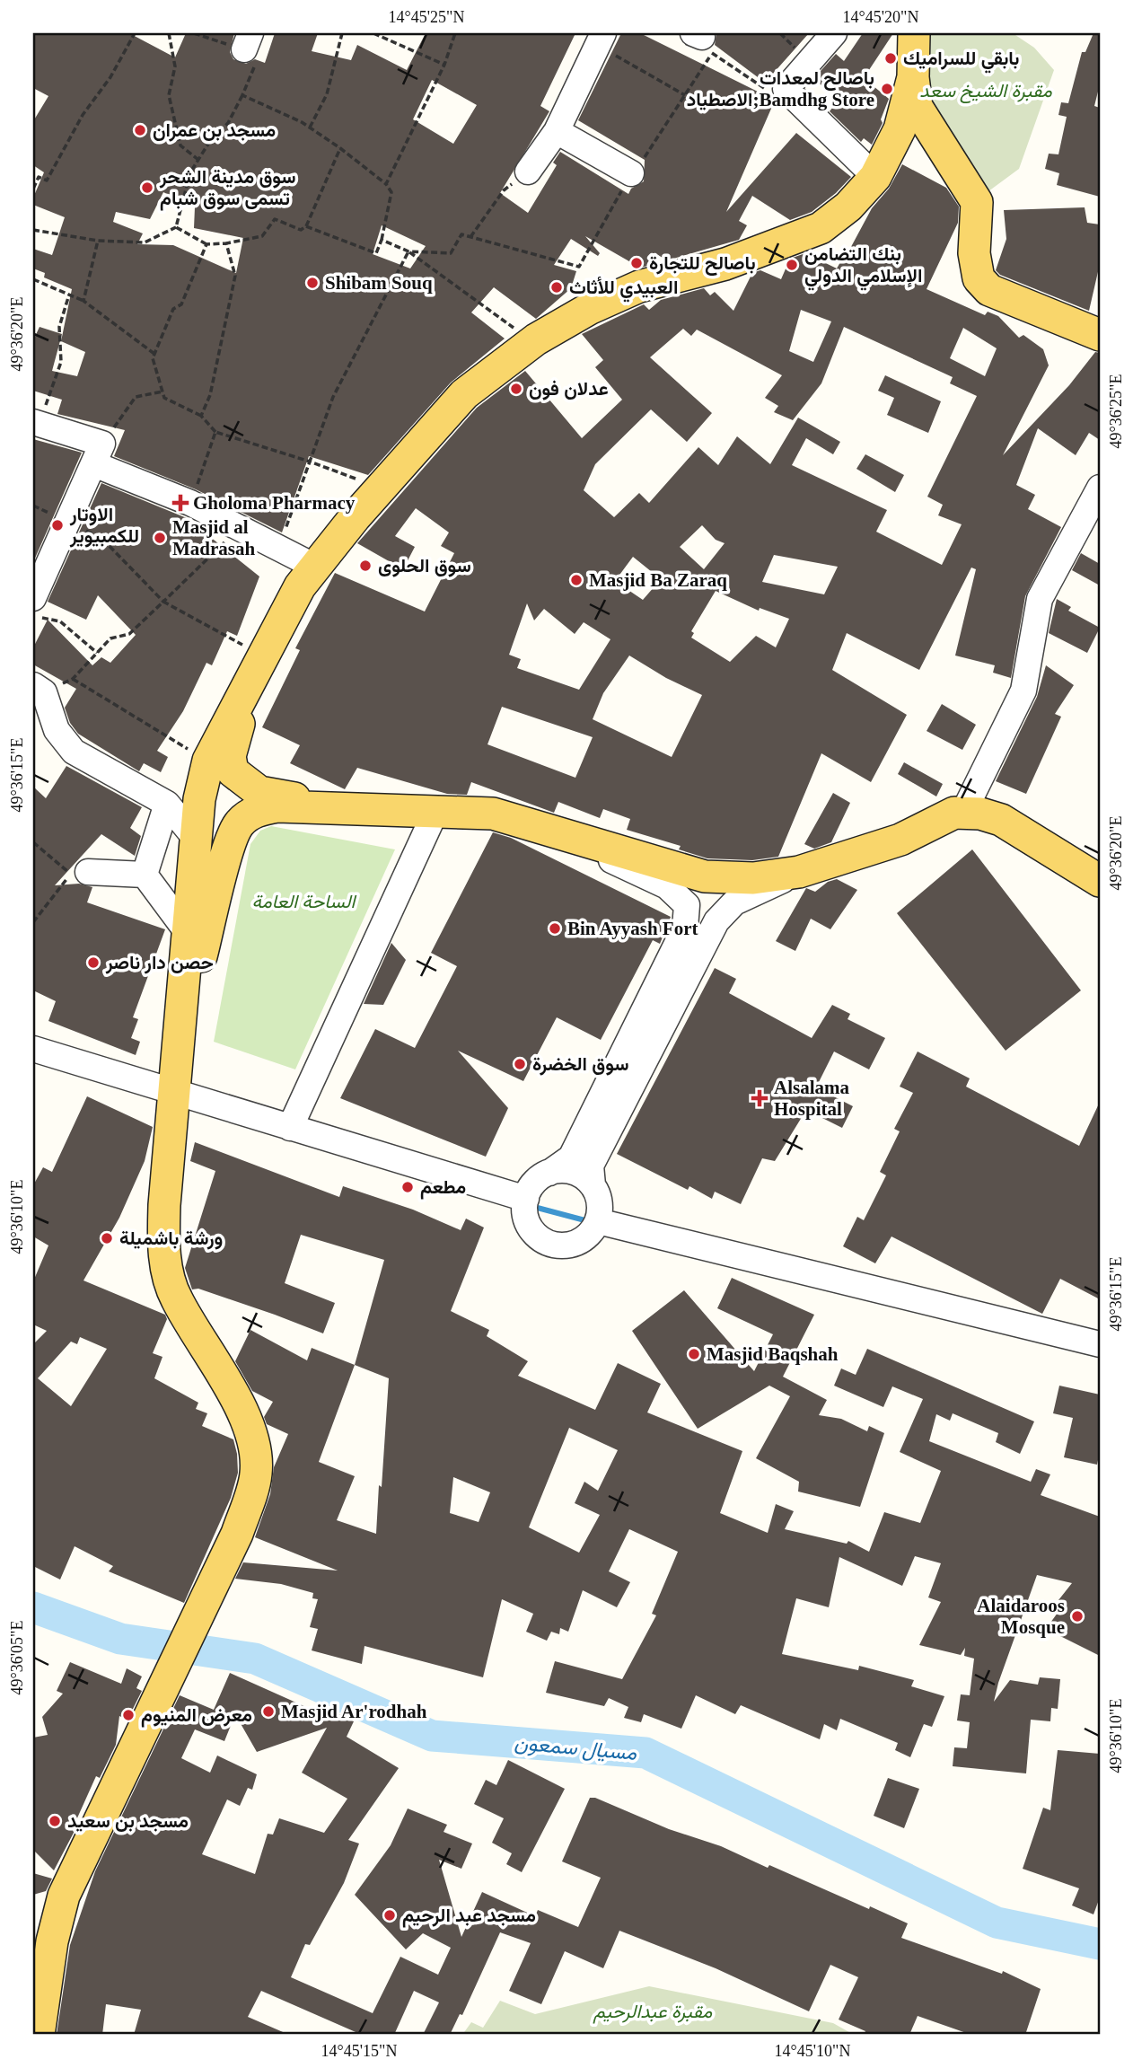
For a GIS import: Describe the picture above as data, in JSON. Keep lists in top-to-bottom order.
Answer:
{
  "water": ["مسيال سمعون"],
  "parks": ["مقبرة الشيخ سعد", "الساحة العامة", "مقبرة عبدالرحيم"],
  "places": {
    "other": [
      "بابقي للسراميك",
      "باصالح لمعدات الاصطياد;Bamdhg Store",
      "مسجد بن عمران",
      "سوق مدينة الشحر تسمى سوق شبام",
      "باصالح للتجارة",
      "بنك التضامن الإسلامي الدولي",
      "Shibam Souq",
      "العبيدي للأثاث",
      "عدلان فون",
      "الاوتار للكمبيوير",
      "Masjid al Madrasah",
      "سوق الحلوى",
      "Masjid Ba Zaraq",
      "Bin Ayyash Fort",
      "حصن دار ناصر",
      "سوق الخضرة",
      "مطعم",
      "ورشة باشميلة",
      "Masjid Baqshah",
      "Alaidaroos Mosque",
      "Masjid Ar'rodhah",
      "معرض المنيوم",
      "مسجد بن سعيد",
      "مسجد عبد الرحيم"
    ],
    "health": ["Gholoma Pharmacy", "Alsalama Hospital"]
  },
  "coordinates": [
    "14°45'25\"N",
    "14°45'20\"N",
    "49°36'20\"E",
    "49°36'25\"E",
    "49°36'15\"E",
    "49°36'10\"E",
    "49°36'05\"E",
    "14°45'15\"N",
    "14°45'10\"N"
  ]
}
